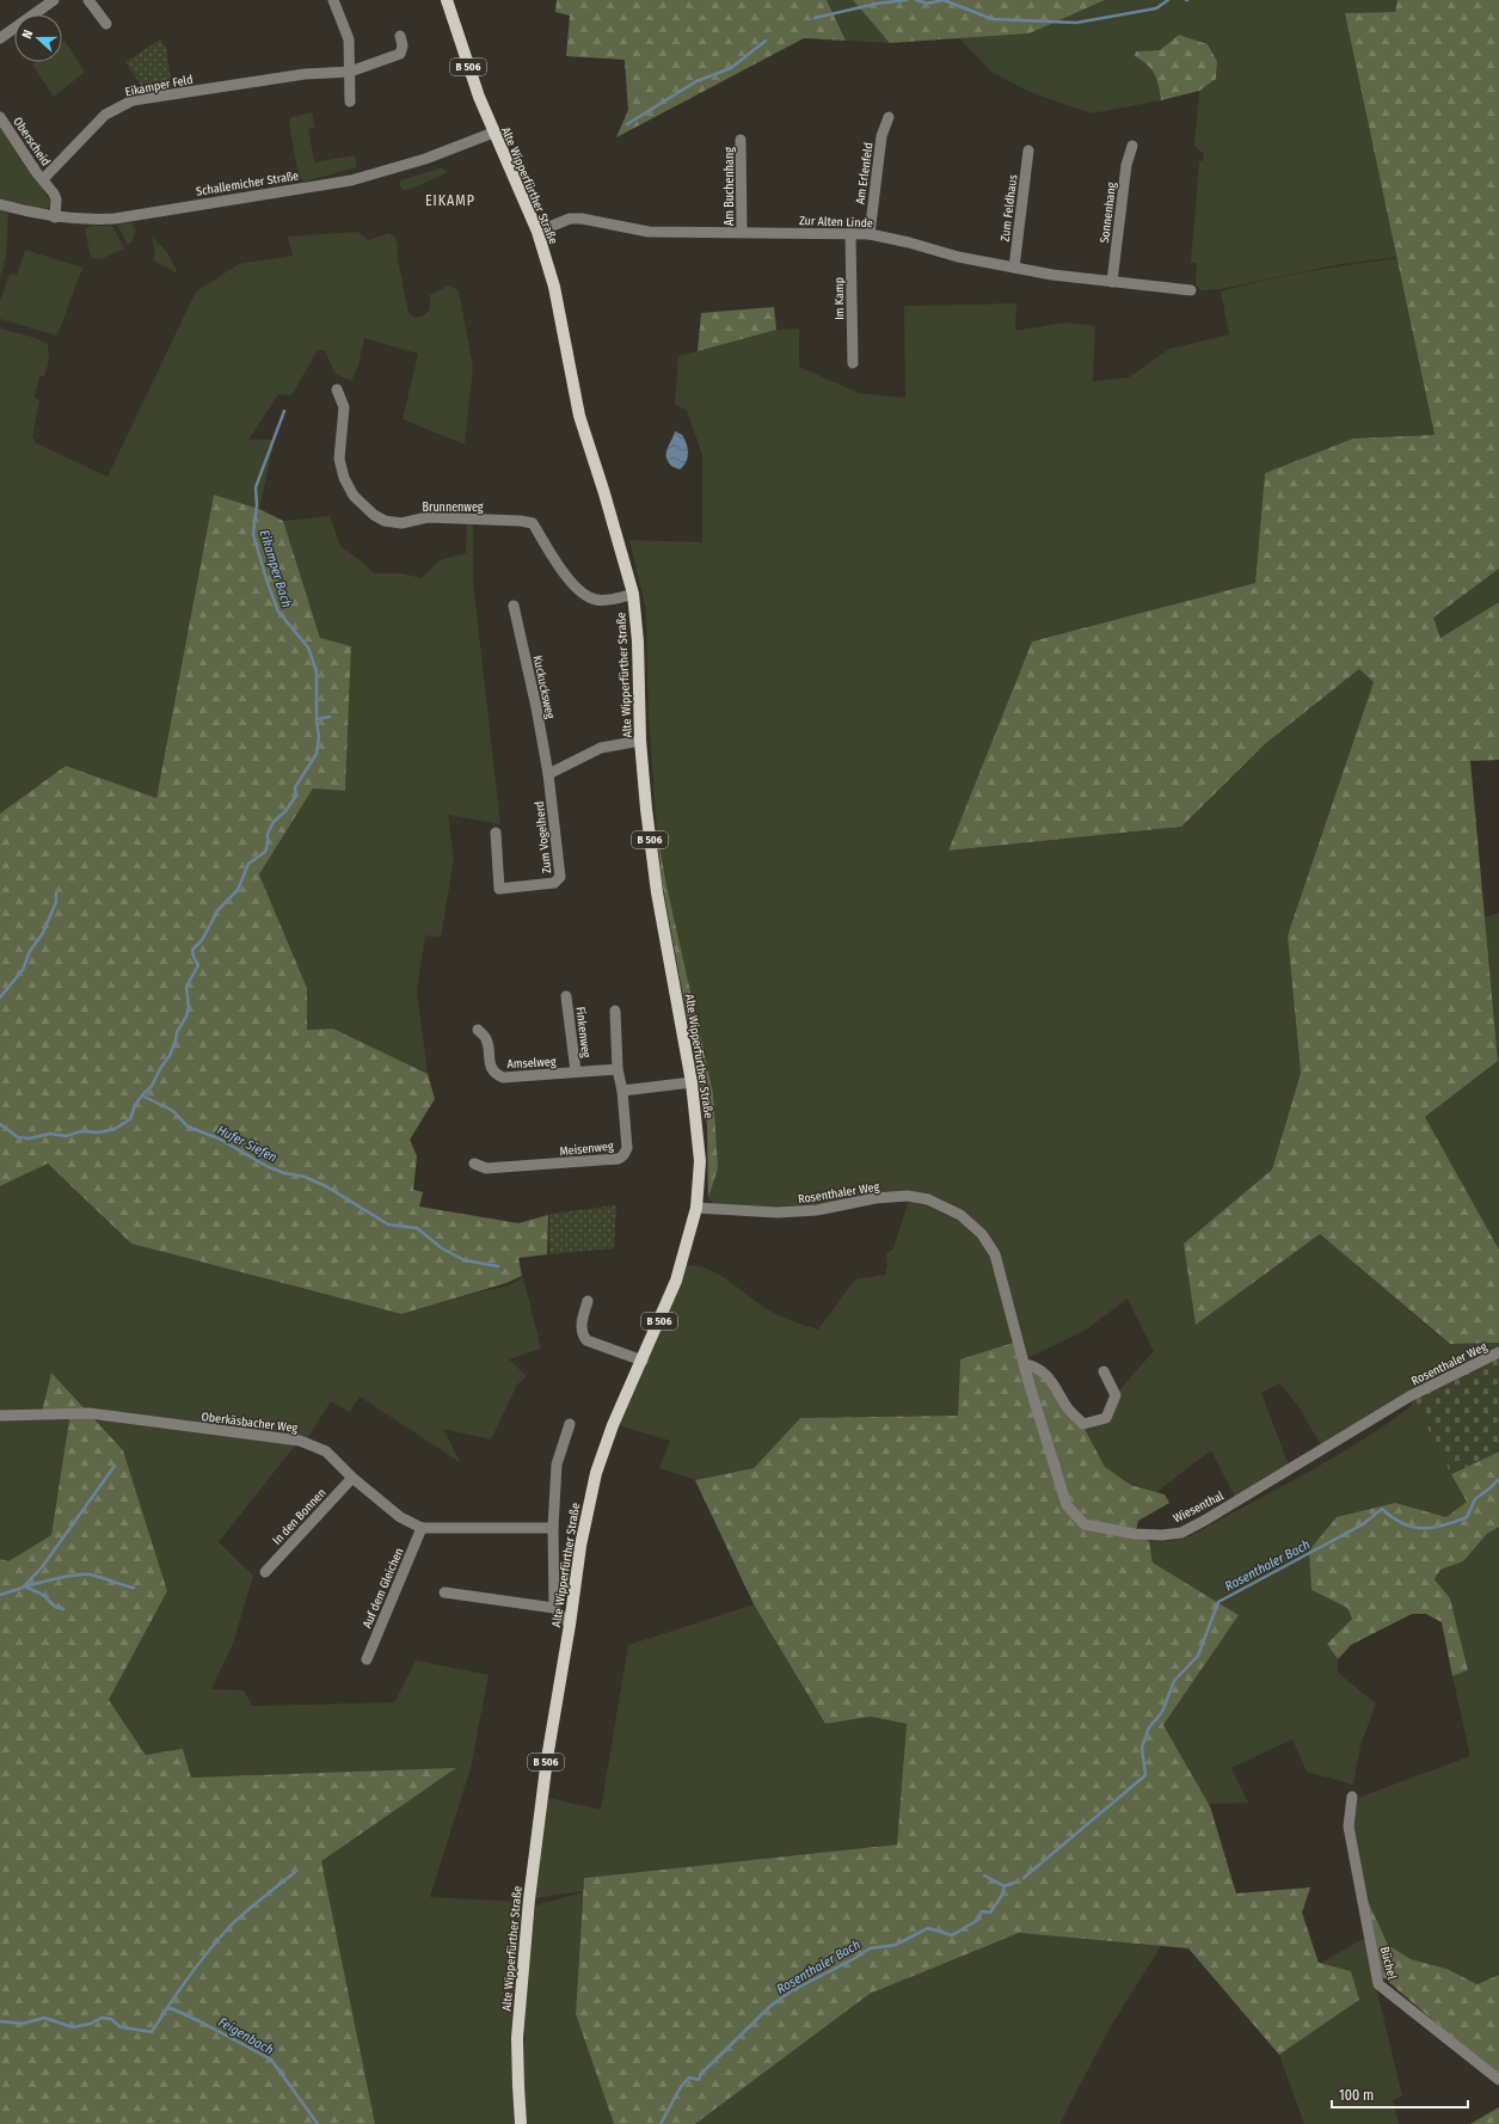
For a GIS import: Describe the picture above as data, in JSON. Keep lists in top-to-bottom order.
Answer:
{
  "streets": {
    "main road": ["B 506", "Alte Wipperfürther Straße"],
    "street": [
      "Eikamper Feld",
      "Oberscheid",
      "Am Erlenfeld",
      "Schallemicher Straße",
      "Am Buchenhang",
      "Zum Feldhaus",
      "Sonnenhang",
      "Zur Alten Linde",
      "Im Kamp",
      "Brunnenweg",
      "Kuckucksweg",
      "Zum Vogelherd",
      "Finkenweg",
      "Amselweg",
      "Meisenweg",
      "Rosenthaler Weg",
      "Oberkäsbacher Weg",
      "Wiesenthal",
      "In den Bonnen",
      "Auf dem Gleichen",
      "Büchel"
    ]
  },
  "crossings": [
    ["Eikamper Feld", "Oberscheid"],
    ["Am Erlenfeld", "Zur Alten Linde"],
    ["Schallemicher Straße", "Alte Wipperfürther Straße"],
    ["Alte Wipperfürther Straße", "Zur Alten Linde"],
    ["Alte Wipperfürther Straße", "Brunnenweg"],
    ["Alte Wipperfürther Straße", "Rosenthaler Weg"],
    ["Am Buchenhang", "Zur Alten Linde"],
    ["Zum Feldhaus", "Zur Alten Linde"],
    ["Sonnenhang", "Zur Alten Linde"],
    ["Zur Alten Linde", "Im Kamp"],
    ["Kuckucksweg", "Zum Vogelherd"],
    ["Finkenweg", "Amselweg"],
    ["Rosenthaler Weg", "Wiesenthal"],
    ["Oberkäsbacher Weg", "In den Bonnen"],
    ["Oberkäsbacher Weg", "Auf dem Gleichen"]
  ],
  "districts": ["EIKAMP"],
  "water": [
    "Eikamper Bach",
    "Hufer Siefen",
    "Rosenthaler Bach",
    "Feigenbach"
  ],
  "scale_bar": "100 m",
  "north": "left"
}
